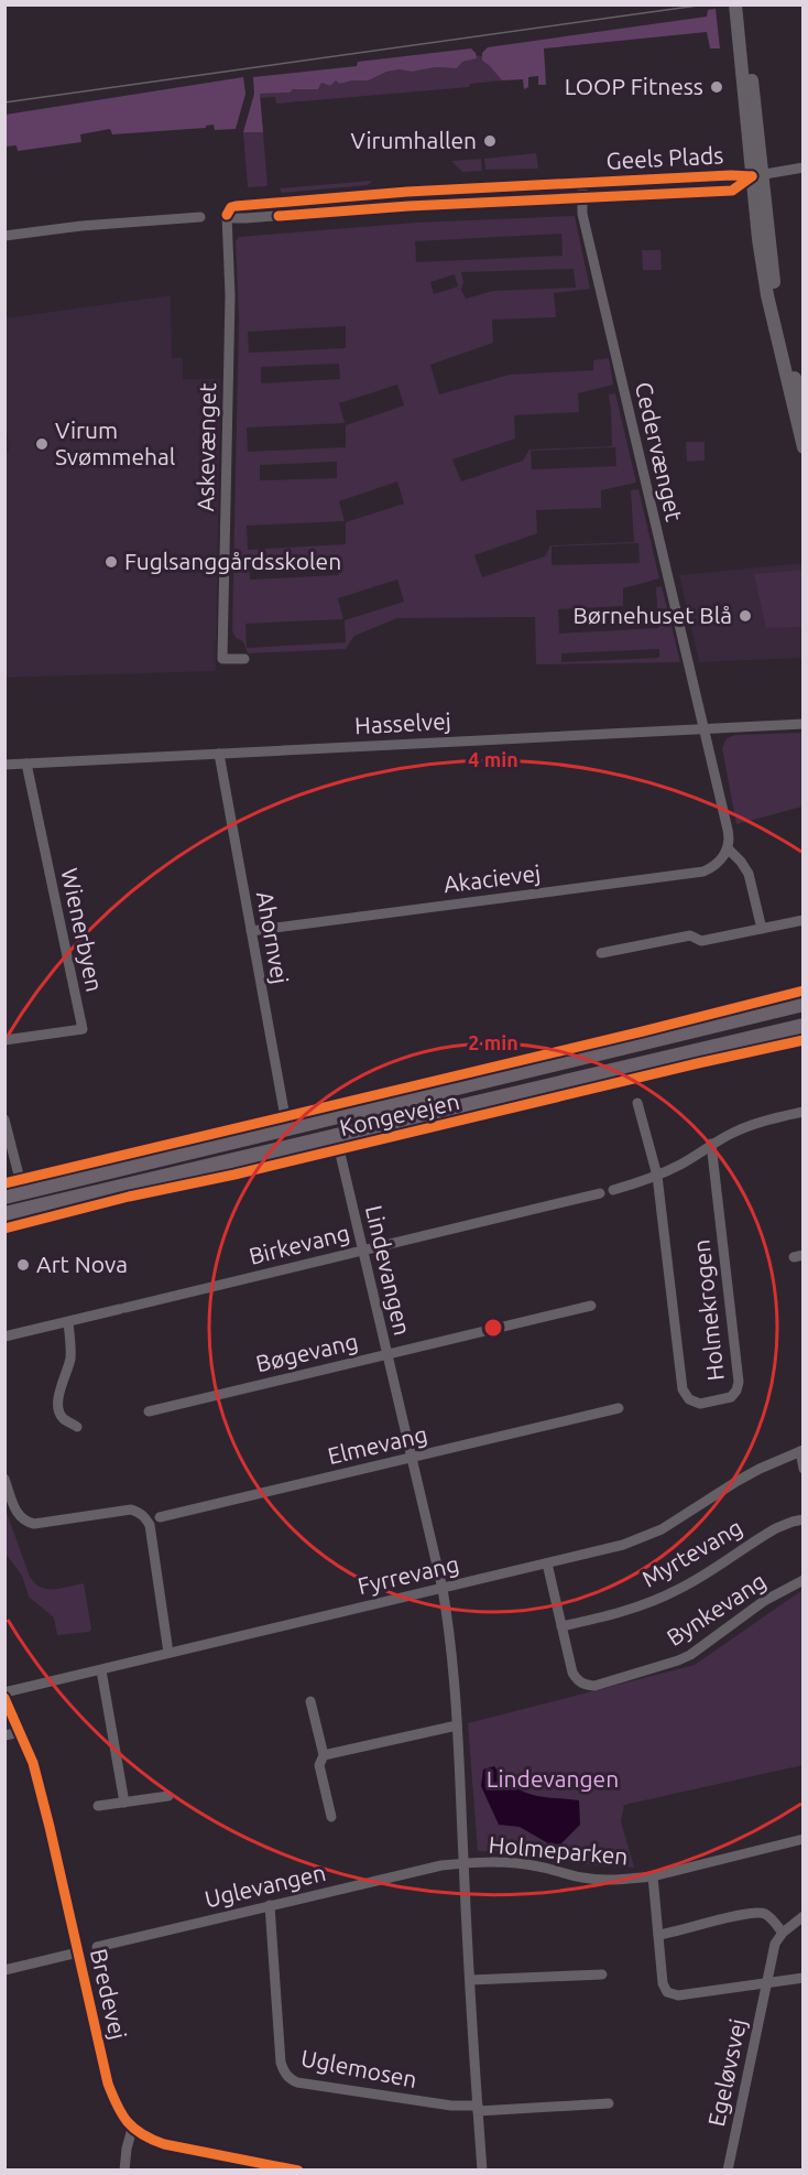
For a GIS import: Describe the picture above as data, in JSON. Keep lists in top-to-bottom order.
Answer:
{
  "streets": {
    "main road": ["Kongevejen"],
    "street": [
      "Geels Plads",
      "Askevænget",
      "Cedervænget",
      "Hasselvej",
      "Akacievej",
      "Wienerbyen",
      "Ahornvej",
      "Birkevang",
      "Lindevangen",
      "Holmekrogen",
      "Bøgevang",
      "Elmevang",
      "Myrtevang",
      "Fyrrevang",
      "Bynkevang",
      "Holmeparken",
      "Uglevangen",
      "Bredevej",
      "Uglemosen",
      "Egeløvsvej"
    ]
  },
  "crossings": [
    ["Geels Plads", "Askevænget"],
    ["Geels Plads", "Cedervænget"],
    ["Cedervænget", "Hasselvej"],
    ["Hasselvej", "Wienerbyen"],
    ["Hasselvej", "Ahornvej"],
    ["Akacievej", "Ahornvej"],
    ["Ahornvej", "Kongevejen"],
    ["Kongevejen", "Lindevangen"],
    ["Birkevang", "Lindevangen"],
    ["Lindevangen", "Bøgevang"],
    ["Lindevangen", "Elmevang"],
    ["Lindevangen", "Fyrrevang"],
    ["Lindevangen", "Holmeparken"],
    ["Lindevangen", "Uglevangen"],
    ["Lindevangen", "Uglemosen"],
    ["Myrtevang", "Bynkevang"],
    ["Fyrrevang", "Bynkevang"],
    ["Holmeparken", "Uglevangen"],
    ["Uglevangen", "Uglemosen"]
  ],
  "parks": ["Lindevangen"],
  "places": [
    "LOOP Fitness",
    "Virumhallen",
    "Virum Svømmehal",
    "Fuglsanggårdsskolen",
    "Børnehuset Blå",
    "Art Nova"
  ],
  "rings": ["4 min", "2 min"]
}
